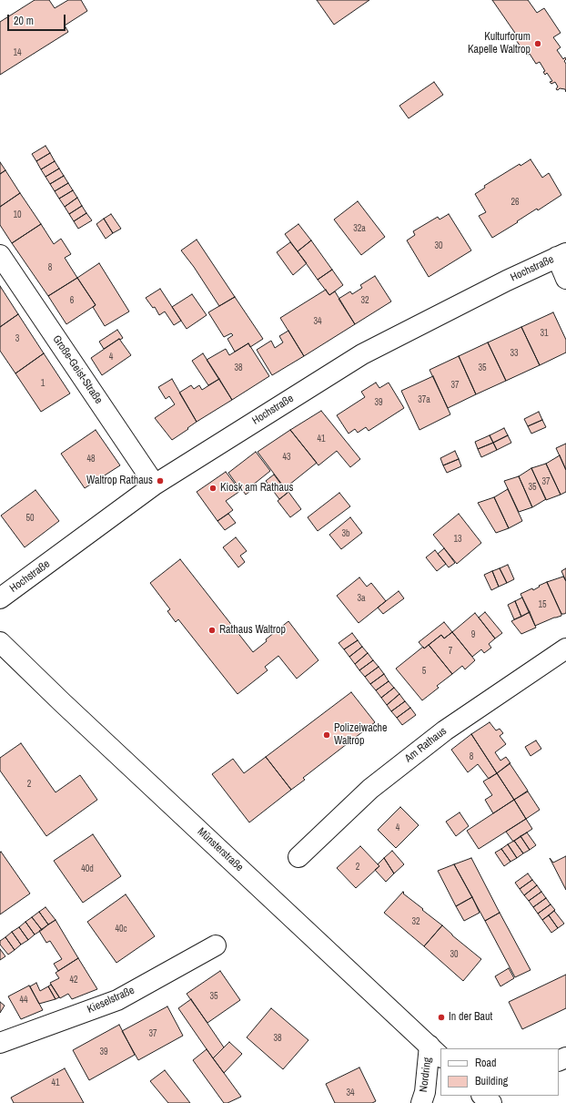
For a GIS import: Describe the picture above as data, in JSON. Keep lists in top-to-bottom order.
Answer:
{
  "streets": {
    "street": [
      "Hochstraße",
      "Große-Geist-Straße",
      "Am Rathaus",
      "Münsterstraße",
      "Kieselstraße",
      "Nordring"
    ]
  },
  "crossings": [
    ["Hochstraße", "Große-Geist-Straße"],
    ["Münsterstraße", "Nordring"]
  ],
  "places": [
    "Kulturforum Kapelle Waltrop",
    "Waltrop Rathaus",
    "Kiosk am Rathaus",
    "Rathaus Waltrop",
    "Polizeiwache Waltrop",
    "In der Baut"
  ],
  "house_numbers": [
    "14",
    "26",
    "10",
    "32a",
    "30",
    "8",
    "6",
    "32",
    "34",
    "31",
    "3",
    "33",
    "4",
    "38",
    "35",
    "1",
    "37",
    "37a",
    "39",
    "41",
    "43",
    "48",
    "37",
    "35",
    "50",
    "3b",
    "13",
    "3a",
    "15",
    "9",
    "7",
    "5",
    "8",
    "2",
    "4",
    "2",
    "40d",
    "32",
    "40c",
    "30",
    "42",
    "35",
    "44",
    "37",
    "38",
    "39",
    "41",
    "34"
  ],
  "legend": ["Road", "Building"],
  "scale_bar": "20 m"
}
